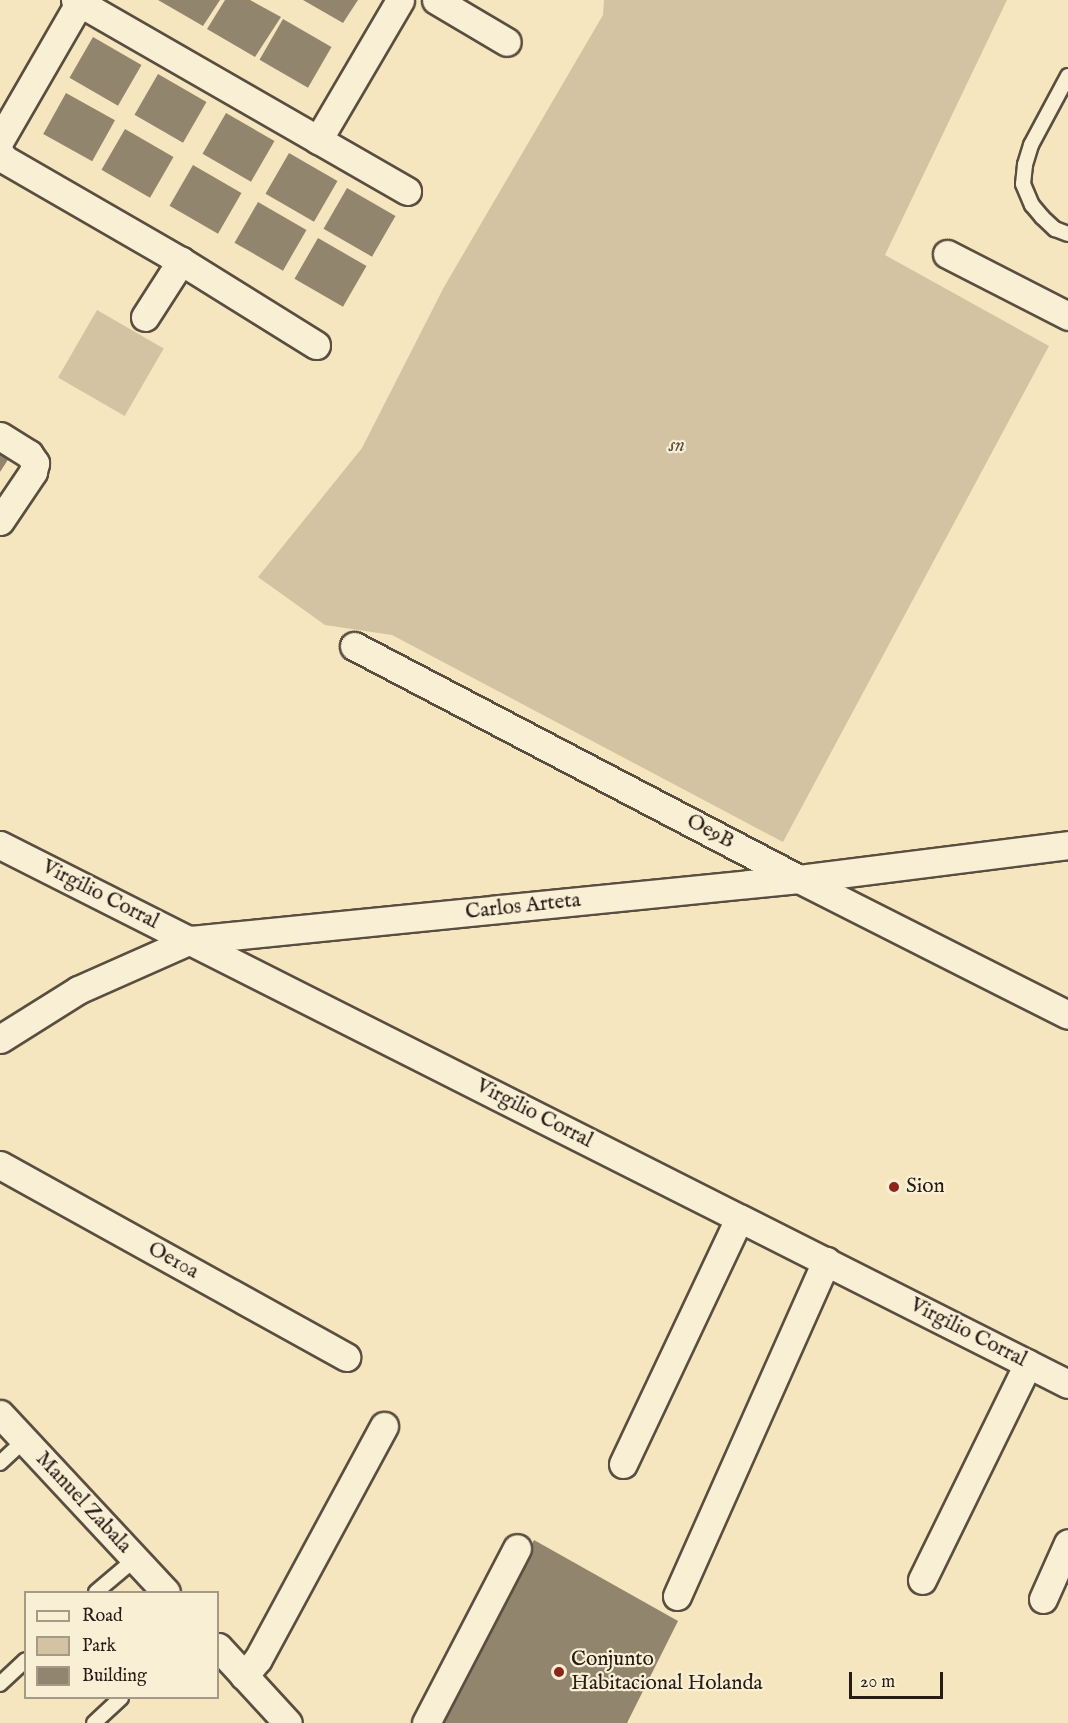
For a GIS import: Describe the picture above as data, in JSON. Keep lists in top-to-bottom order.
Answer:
{
  "streets": {
    "street": [
      "Oe9B",
      "Virgilio Corral",
      "Carlos Arteta",
      "Oe10a",
      "Manuel Zabala"
    ]
  },
  "crossings": [
    ["Oe9B", "Carlos Arteta"],
    ["Virgilio Corral", "Carlos Arteta"]
  ],
  "parks": ["sn"],
  "places": ["Sion", "Conjunto Habitacional Holanda"],
  "legend": ["Road", "Park", "Building"],
  "scale_bar": "20 m"
}
